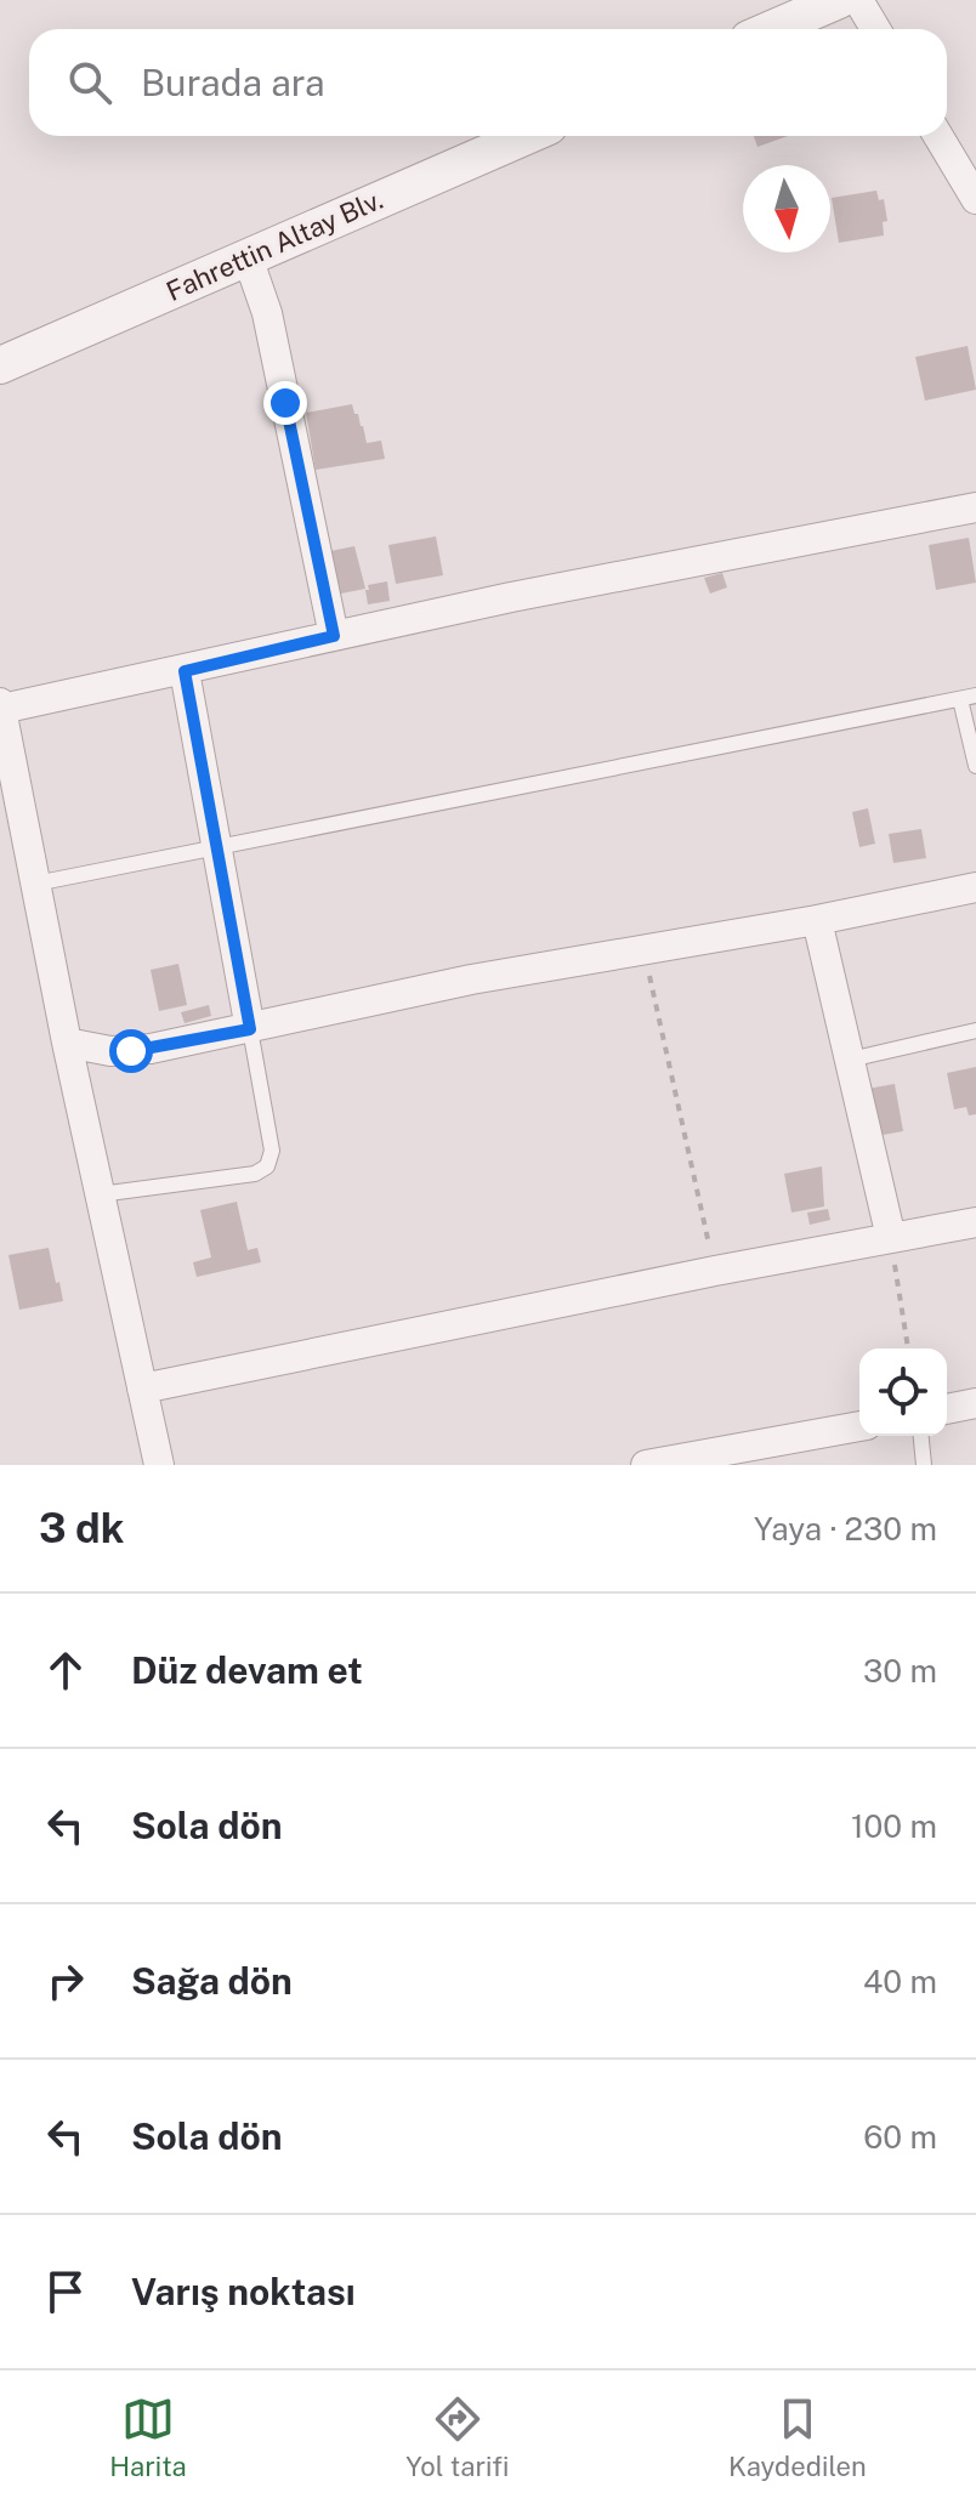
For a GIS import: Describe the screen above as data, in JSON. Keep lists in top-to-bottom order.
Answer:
{
  "streets": {
    "street": ["Fahrettin Altay Blv."]
  },
  "north": "bottom",
  "page": {
    "search": "Burada ara",
    "heading": ["3 dk", "Yaya · 230 m"],
    "list": [
      ["Düz devam et", "30 m"],
      ["Sola dön", "100 m"],
      ["Sağa dön", "40 m"],
      ["Sola dön", "60 m"],
      "Varış noktası"
    ],
    "nav": ["Harita", "Yol tarifi", "Kaydedilen"]
  }
}
